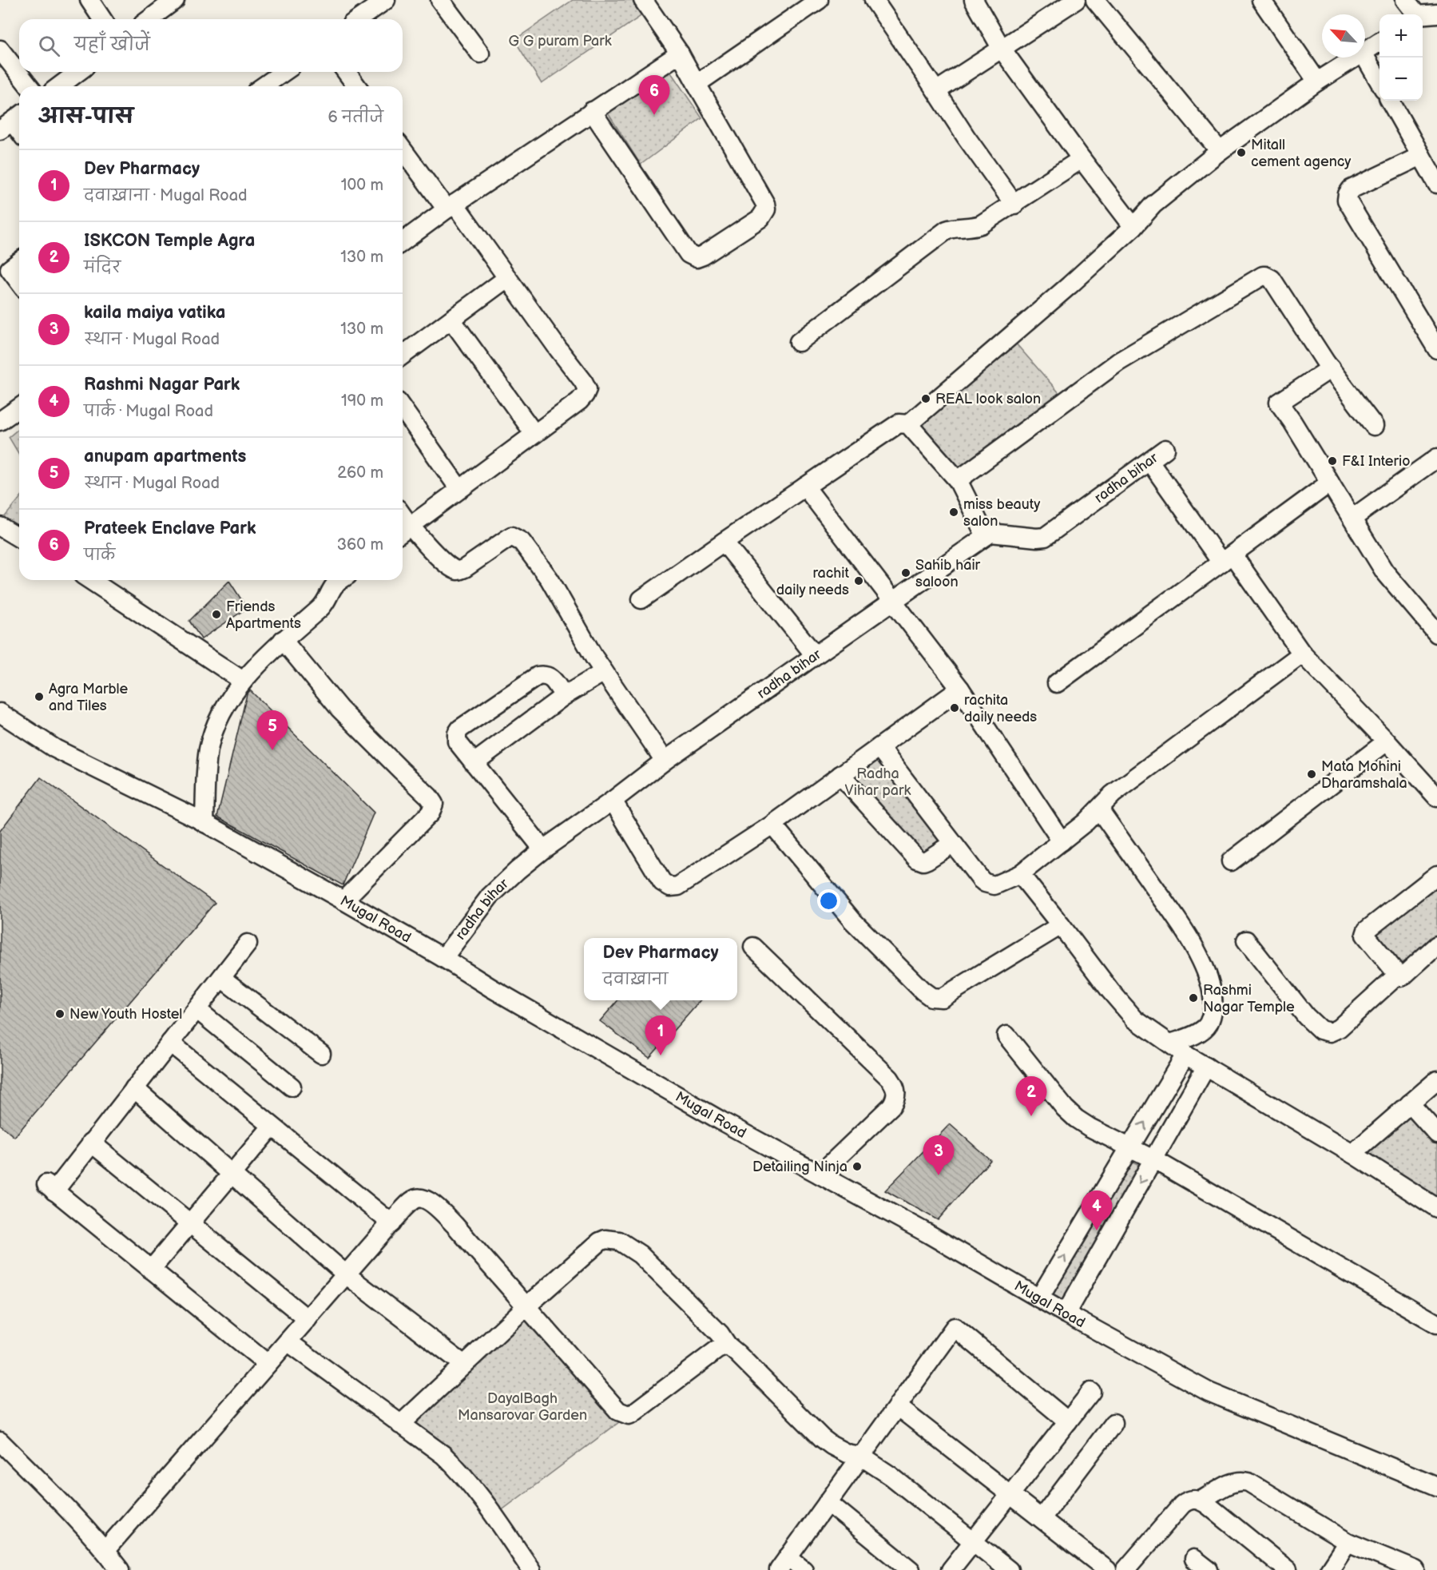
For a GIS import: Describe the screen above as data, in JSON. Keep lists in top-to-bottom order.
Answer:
{
  "streets": {
    "street": ["radha bihar", "Mugal Road"]
  },
  "crossings": [
    ["radha bihar", "Mugal Road"]
  ],
  "parks": ["G G puram Park", "Radha Vihar park", "DayalBagh Mansarovar Garden"],
  "places": [
    "Mitall cement agency",
    "REAL look salon",
    "F&I Interio",
    "miss beauty salon",
    "Sahib hair saloon",
    "rachit daily needs",
    "Friends Apartments",
    "Agra Marble and Tiles",
    "rachita daily needs",
    "Mata Mohini Dharamshala",
    "Rashmi Nagar Temple",
    "New Youth Hostel",
    "Detailing Ninja"
  ],
  "north": "top left",
  "page": {
    "map_buttons": ["+", "−"],
    "search": "यहाँ खोजें",
    "pins": [
      "6",
      "5",
      "1",
      "2",
      "3",
      "4"
    ],
    "heading": ["आस-पास", "6 नतीजे"],
    "list": [
      {
        "mark": "1",
        "name": "Dev Pharmacy",
        "note": "दवाख़ाना · Mugal Road",
        "value": "100 m"
      },
      {
        "mark": "2",
        "name": "ISKCON Temple Agra",
        "note": "मंदिर",
        "value": "130 m"
      },
      {
        "mark": "3",
        "name": "kaila maiya vatika",
        "note": "स्थान · Mugal Road",
        "value": "130 m"
      },
      {
        "mark": "4",
        "name": "Rashmi Nagar Park",
        "note": "पार्क · Mugal Road",
        "value": "190 m"
      },
      {
        "mark": "5",
        "name": "anupam apartments",
        "note": "स्थान · Mugal Road",
        "value": "260 m"
      },
      {
        "mark": "6",
        "name": "Prateek Enclave Park",
        "note": "पार्क",
        "value": "360 m"
      }
    ],
    "popup": ["Dev Pharmacy", "दवाख़ाना"]
  }
}
